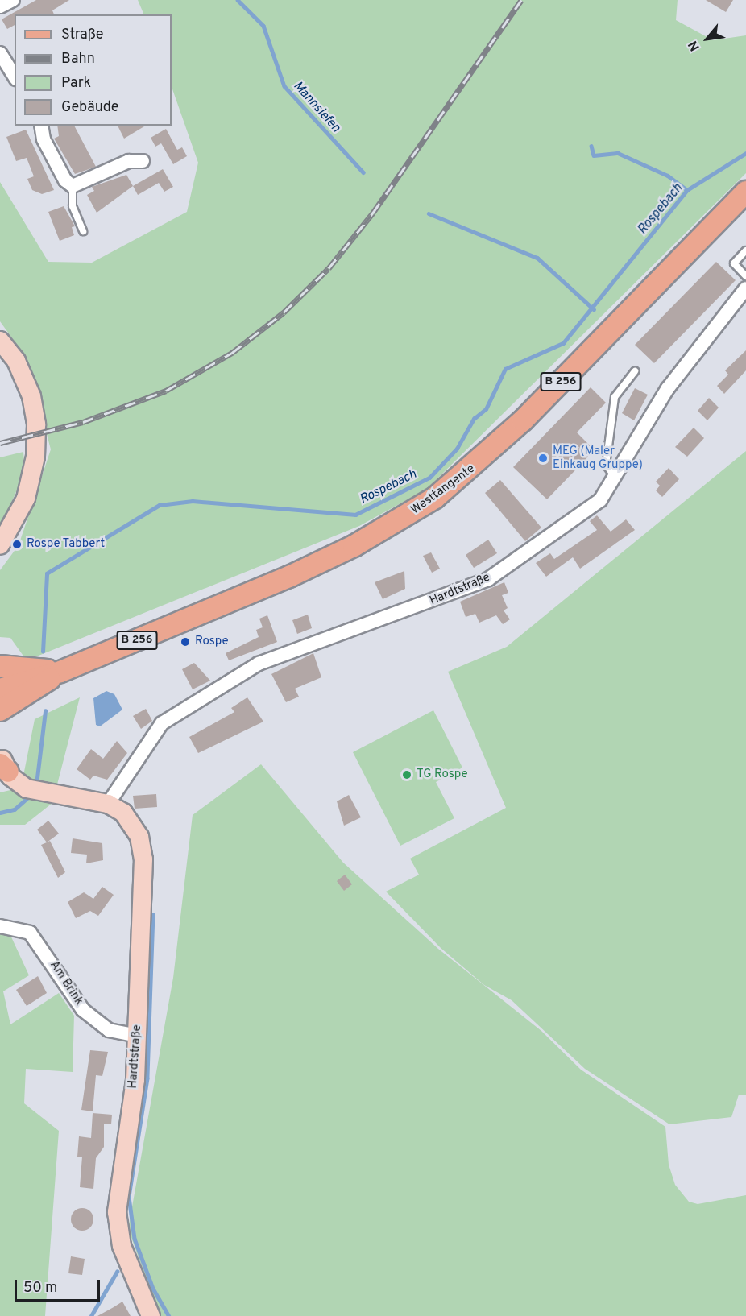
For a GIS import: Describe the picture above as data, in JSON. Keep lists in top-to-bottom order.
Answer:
{
  "streets": {
    "main road": ["B 256", "Westtangente"],
    "street": ["Hardtstraße", "Am Brink"]
  },
  "crossings": [
    ["B 256", "Westtangente"],
    ["Hardtstraße", "Am Brink"]
  ],
  "water": ["Mannsiefen", "Rospebach"],
  "places": [
    "MEG (Maler Einkaug Gruppe)",
    "Rospe Tabbert",
    "Rospe",
    "TG Rospe"
  ],
  "legend": [
    "Straße",
    "Bahn",
    "Park",
    "Gebäude"
  ],
  "scale_bar": "50 m",
  "north": "bottom left"
}
